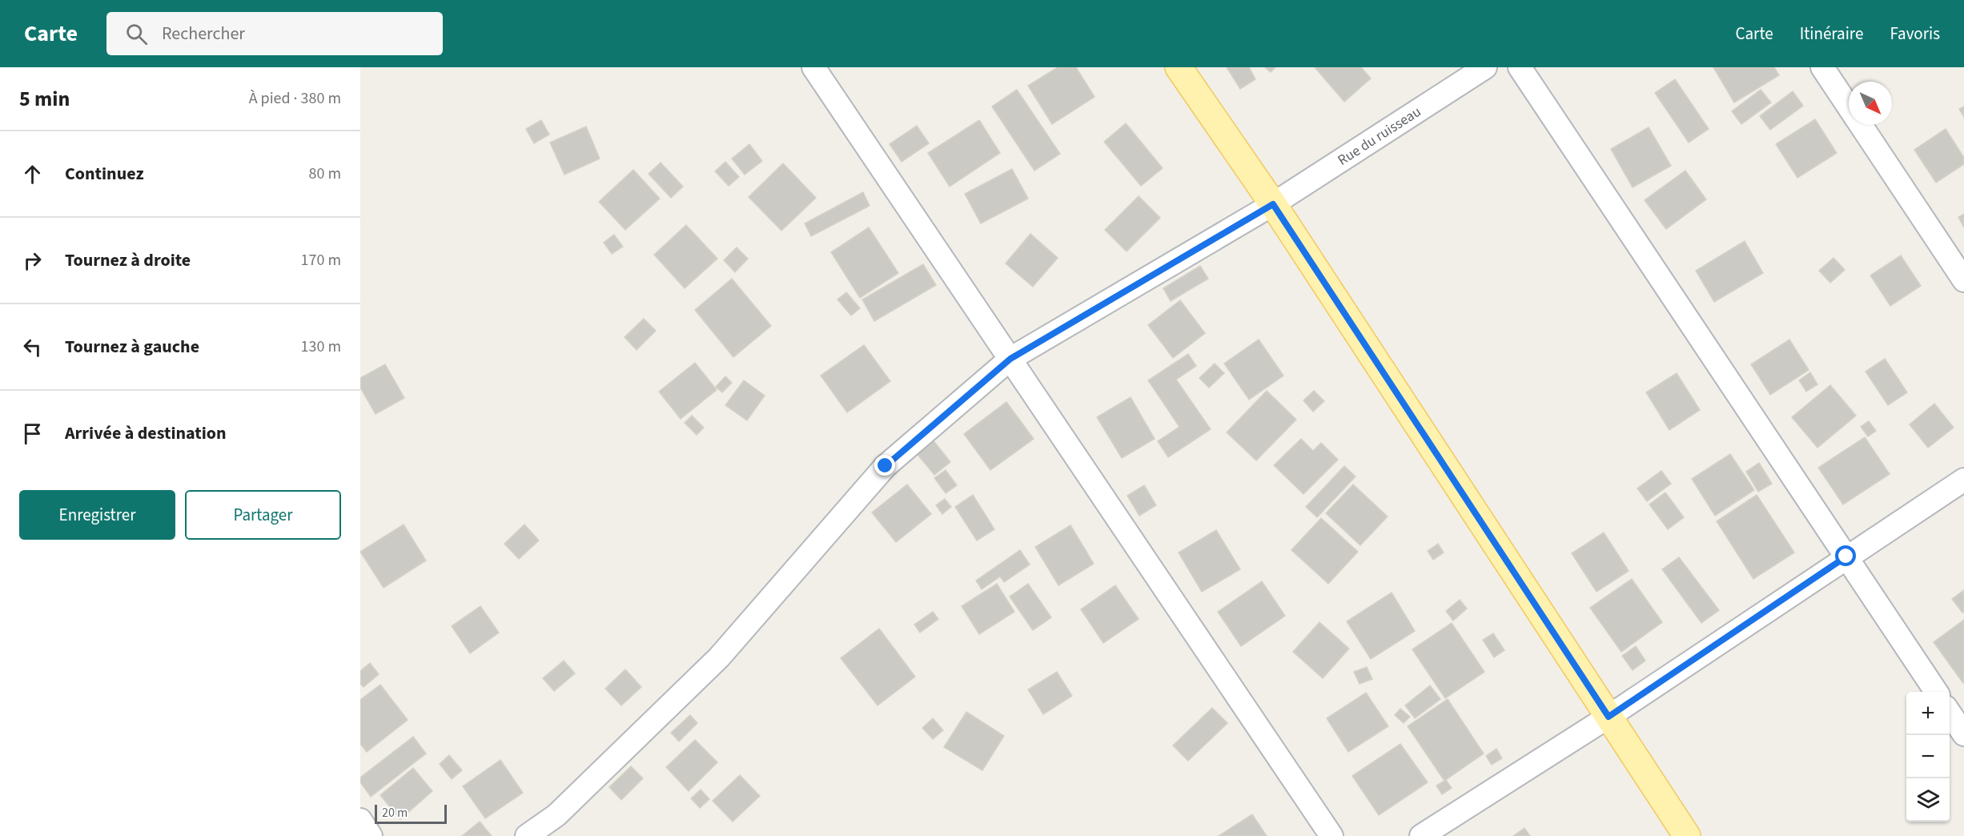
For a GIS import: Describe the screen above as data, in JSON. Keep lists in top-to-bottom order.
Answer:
{
  "streets": {
    "street": ["Rue du ruisseau"]
  },
  "scale_bar": "20 m",
  "north": "bottom right",
  "page": {
    "header": "Carte",
    "search": "Rechercher",
    "nav": ["Carte", "Itinéraire", "Favoris"],
    "heading": ["5 min", "À pied · 380 m"],
    "list": [
      ["Continuez", "80 m"],
      ["Tournez à droite", "170 m"],
      ["Tournez à gauche", "130 m"],
      "Arrivée à destination"
    ],
    "buttons": ["Enregistrer", "Partager"],
    "map_buttons": ["+", "−"],
    "scale": "20 m"
  }
}
